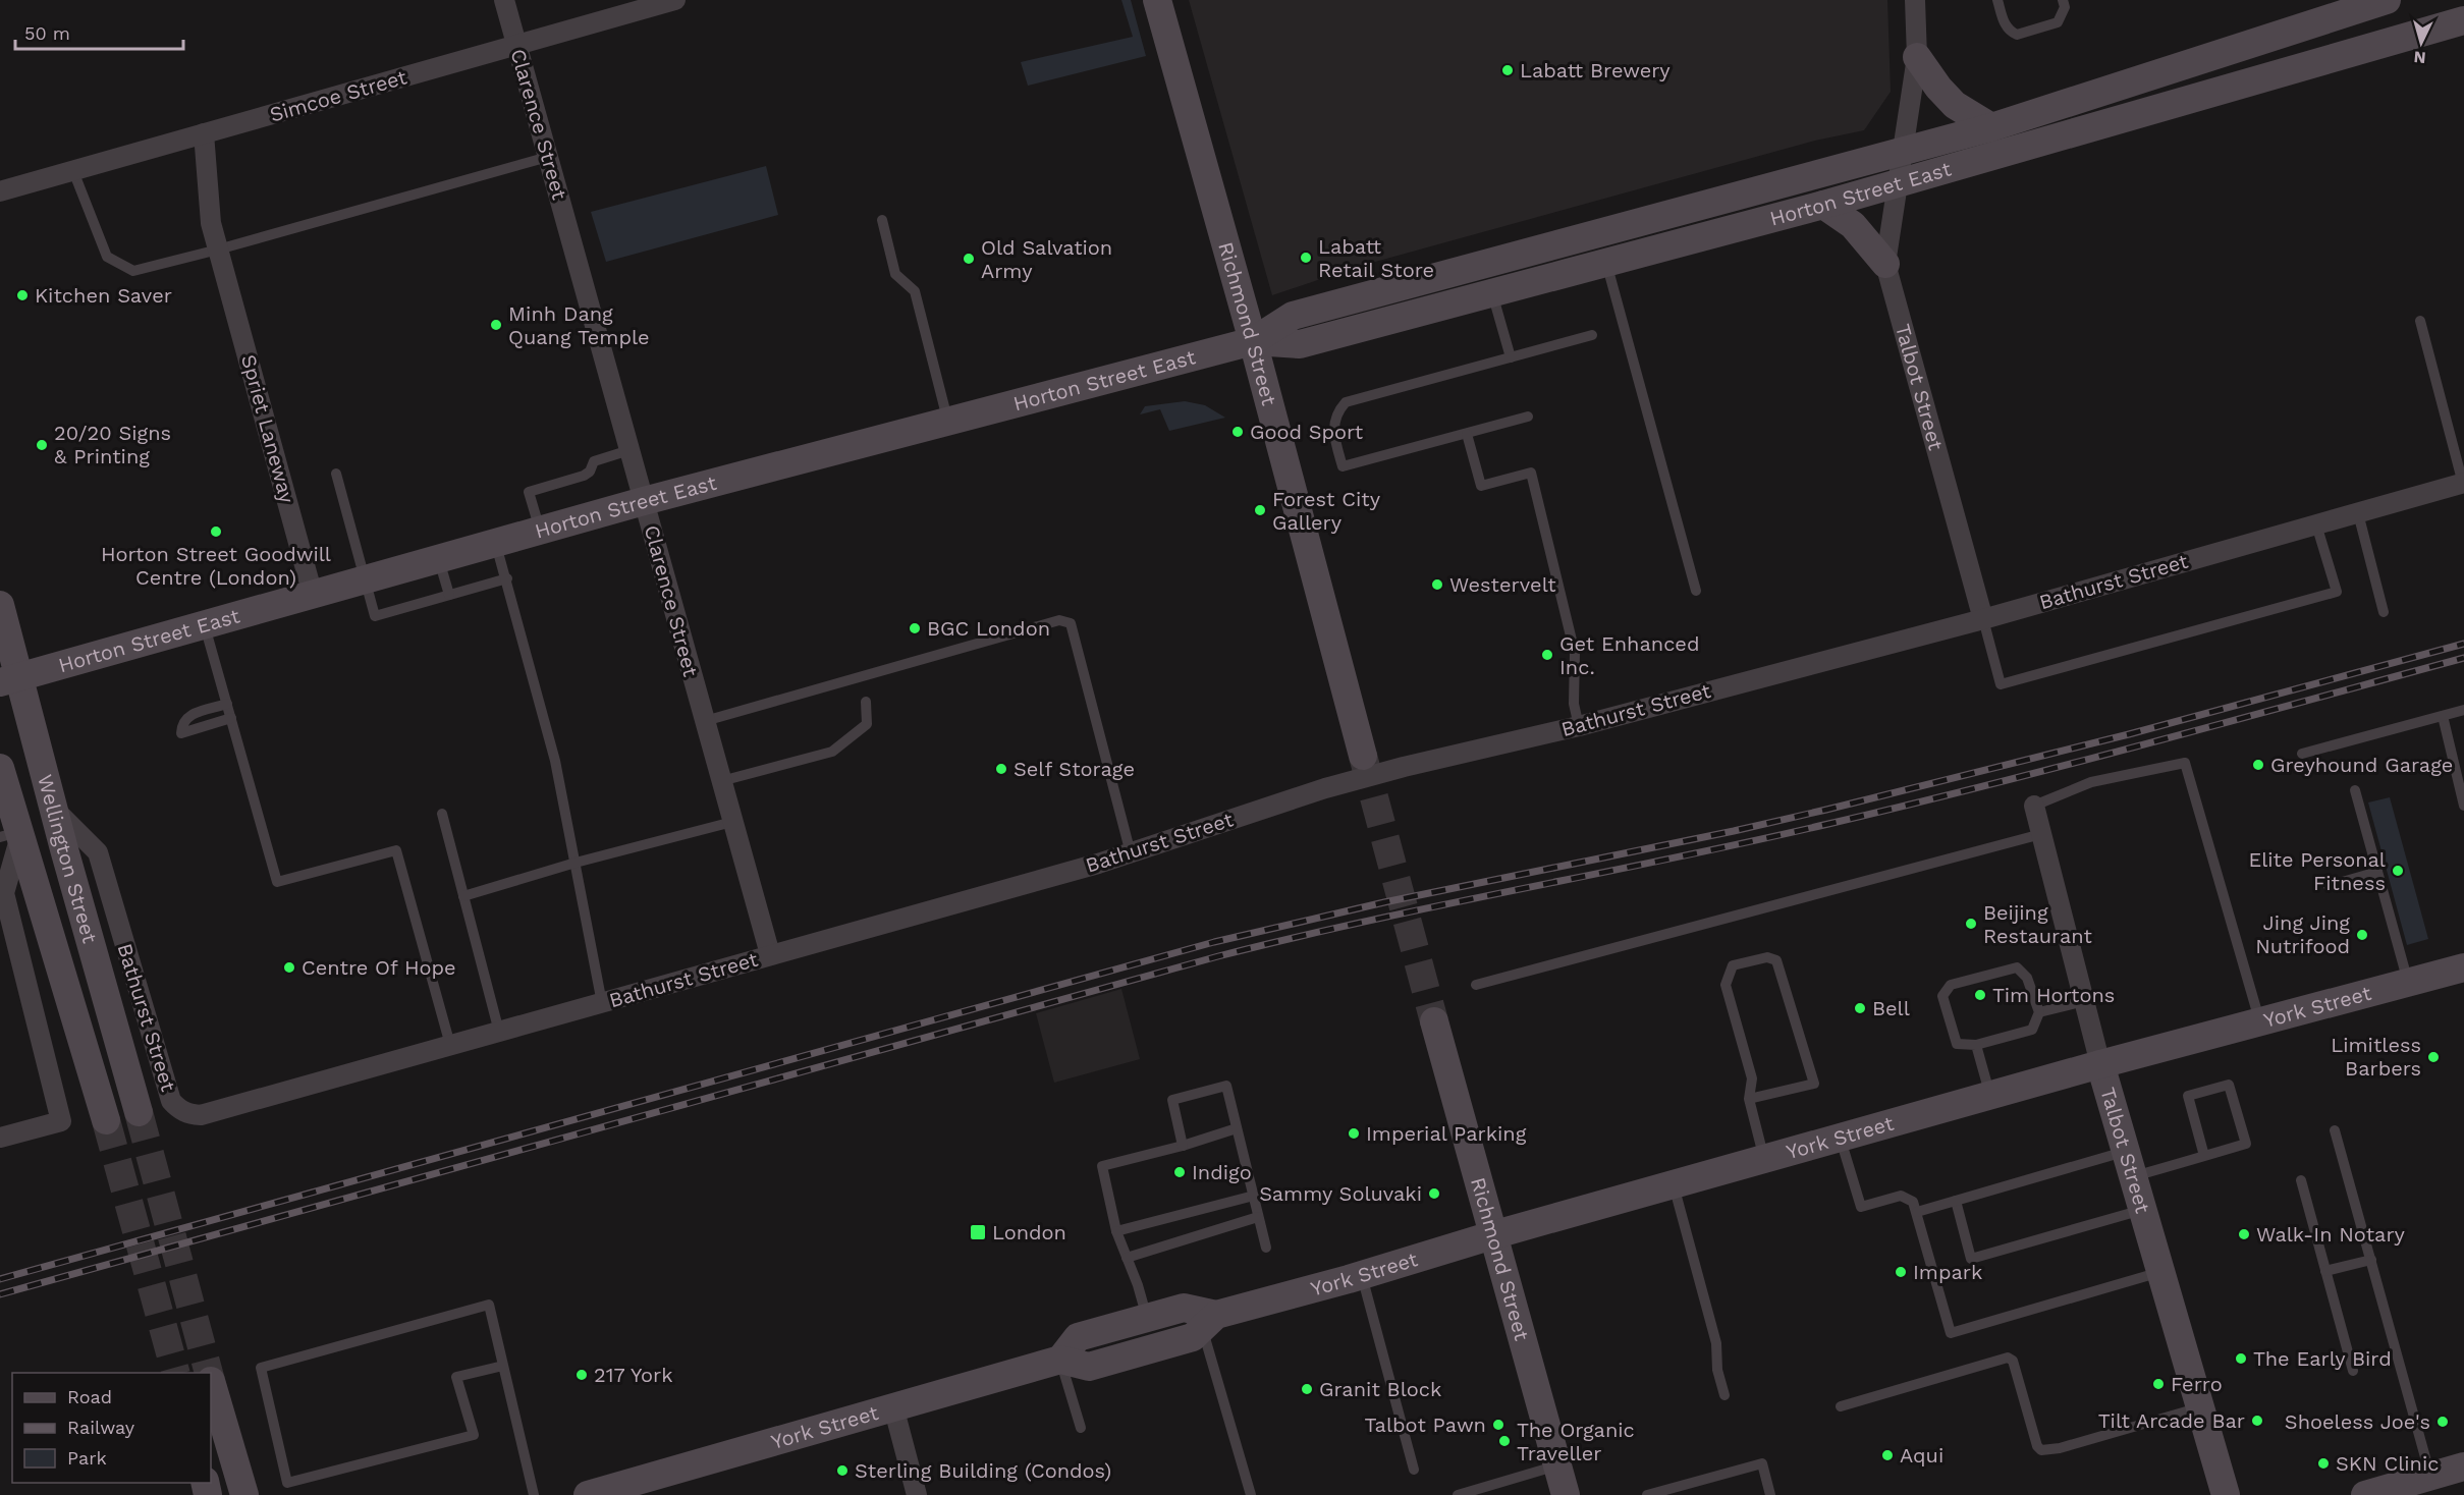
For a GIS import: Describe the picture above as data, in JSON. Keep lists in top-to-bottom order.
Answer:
{
  "streets": {
    "main road": [
      "Horton Street East",
      "Richmond Street",
      "Talbot Street",
      "Wellington Street",
      "York Street"
    ],
    "street": [
      "Simcoe Street",
      "Clarence Street",
      "Spriet Laneway",
      "Bathurst Street"
    ]
  },
  "crossings": [
    ["Simcoe Street", "Clarence Street"],
    ["Simcoe Street", "Spriet Laneway"],
    ["Clarence Street", "Horton Street East"],
    ["Clarence Street", "Bathurst Street"],
    ["Horton Street East", "Richmond Street"],
    ["Horton Street East", "Talbot Street"],
    ["Horton Street East", "Spriet Laneway"],
    ["Horton Street East", "Wellington Street"],
    ["Richmond Street", "York Street"],
    ["Talbot Street", "Bathurst Street"],
    ["Talbot Street", "York Street"],
    ["Bathurst Street", "Wellington Street"]
  ],
  "places": {
    "other": [
      "Labatt Brewery",
      "Labatt Retail Store",
      "Old Salvation Army",
      "Kitchen Saver",
      "Minh Dang Quang Temple",
      "Good Sport",
      "20/20 Signs & Printing",
      "Forest City Gallery",
      "Horton Street Goodwill Centre (London)",
      "Westervelt",
      "BGC London",
      "Get Enhanced Inc.",
      "Greyhound Garage",
      "Self Storage",
      "Elite Personal Fitness",
      "Beijing Restaurant",
      "Jing Jing Nutrifood",
      "Centre Of Hope",
      "Tim Hortons",
      "Bell",
      "Limitless Barbers",
      "Imperial Parking",
      "Indigo",
      "Sammy Soluvaki",
      "Walk-In Notary",
      "Impark",
      "The Early Bird",
      "217 York",
      "Ferro",
      "Granit Block",
      "Tilt Arcade Bar",
      "Shoeless Joe's",
      "Talbot Pawn",
      "The Organic Traveller",
      "Aqui",
      "SKN Clinic",
      "Sterling Building (Condos)"
    ],
    "transit": ["London"]
  },
  "legend": ["Road", "Railway", "Park"],
  "scale_bar": "50 m",
  "north": "bottom"
}
